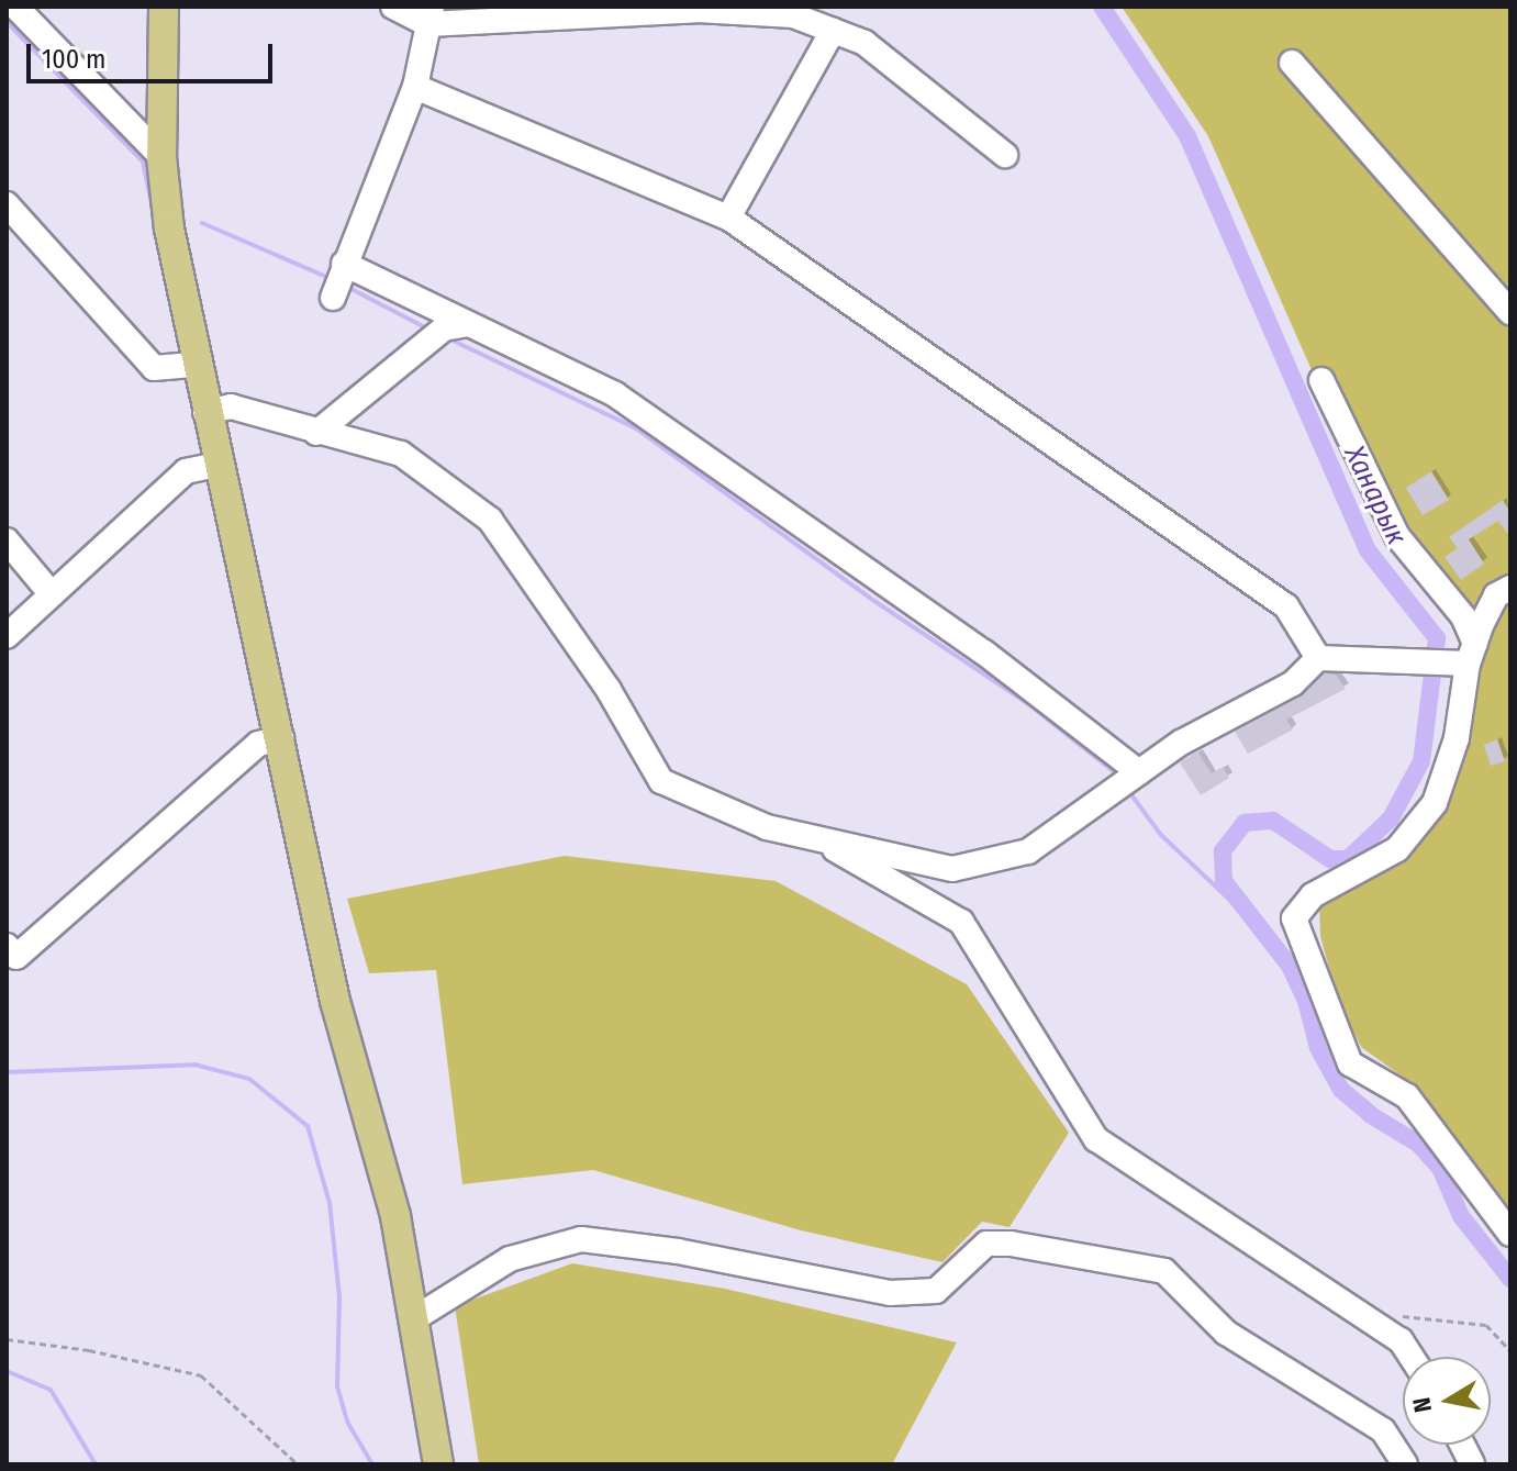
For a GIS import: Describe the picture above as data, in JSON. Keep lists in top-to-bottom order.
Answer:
{
  "water": ["Ханарык"],
  "scale_bar": "100 m",
  "north": "left"
}
